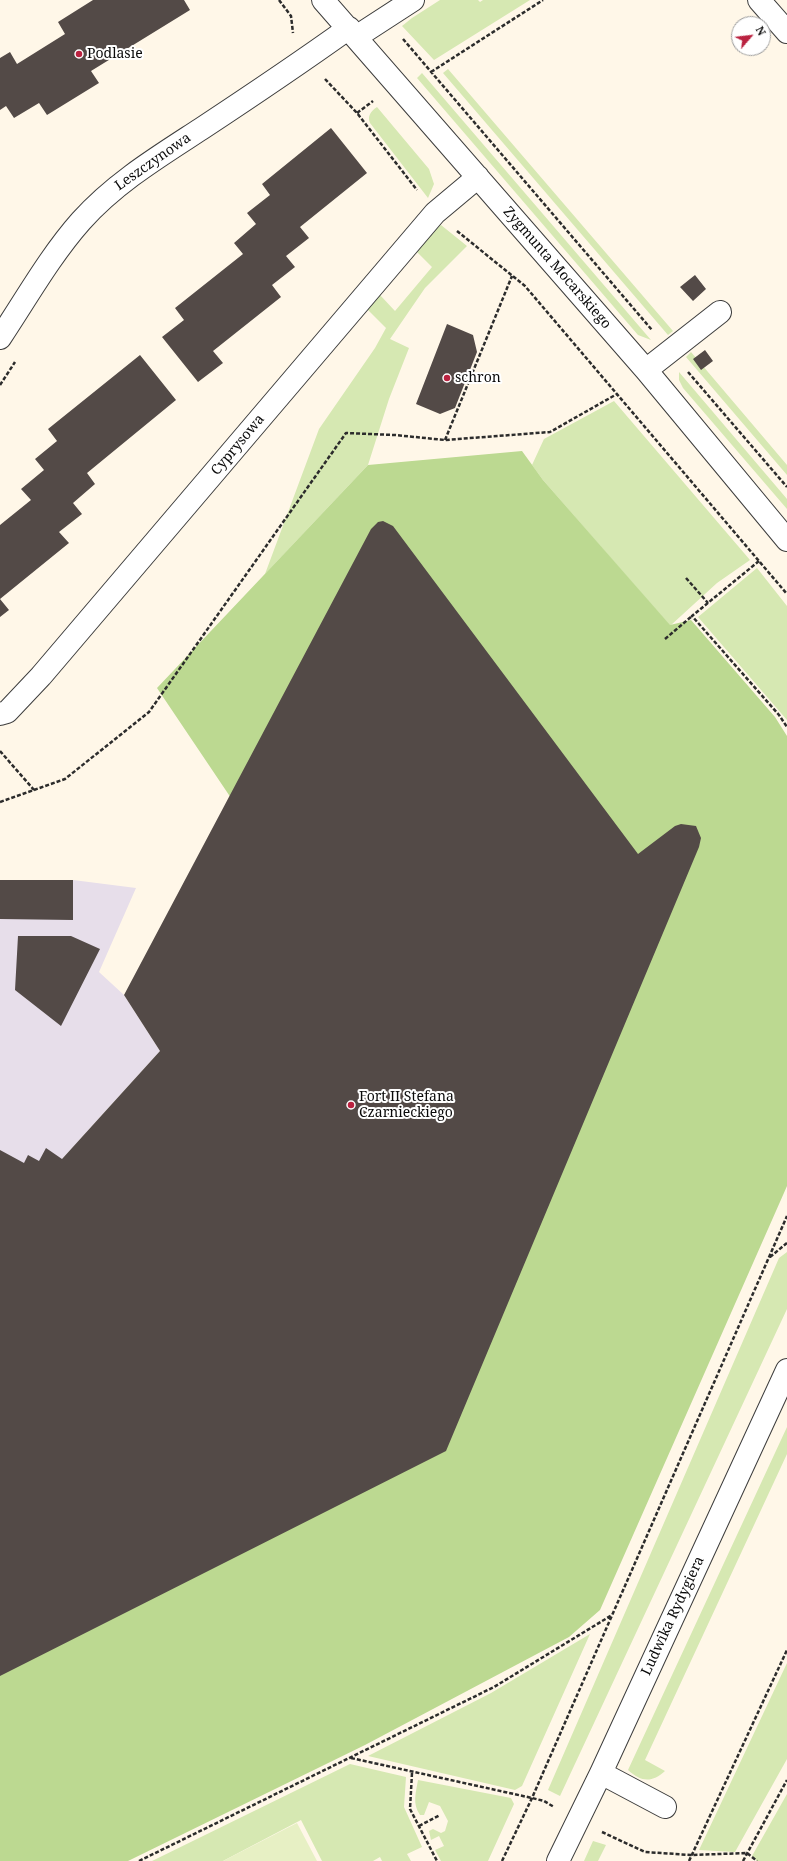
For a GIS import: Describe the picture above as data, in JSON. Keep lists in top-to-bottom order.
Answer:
{
  "streets": {
    "street": [
      "Leszczynowa",
      "Zygmunta Mocarskiego",
      "Cyprysowa",
      "Ludwika Rydygiera"
    ]
  },
  "crossings": [
    ["Leszczynowa", "Zygmunta Mocarskiego"],
    ["Zygmunta Mocarskiego", "Cyprysowa"]
  ],
  "places": ["Podlasie", "schron", "Fort II Stefana Czarnieckiego"],
  "north": "top right"
}
